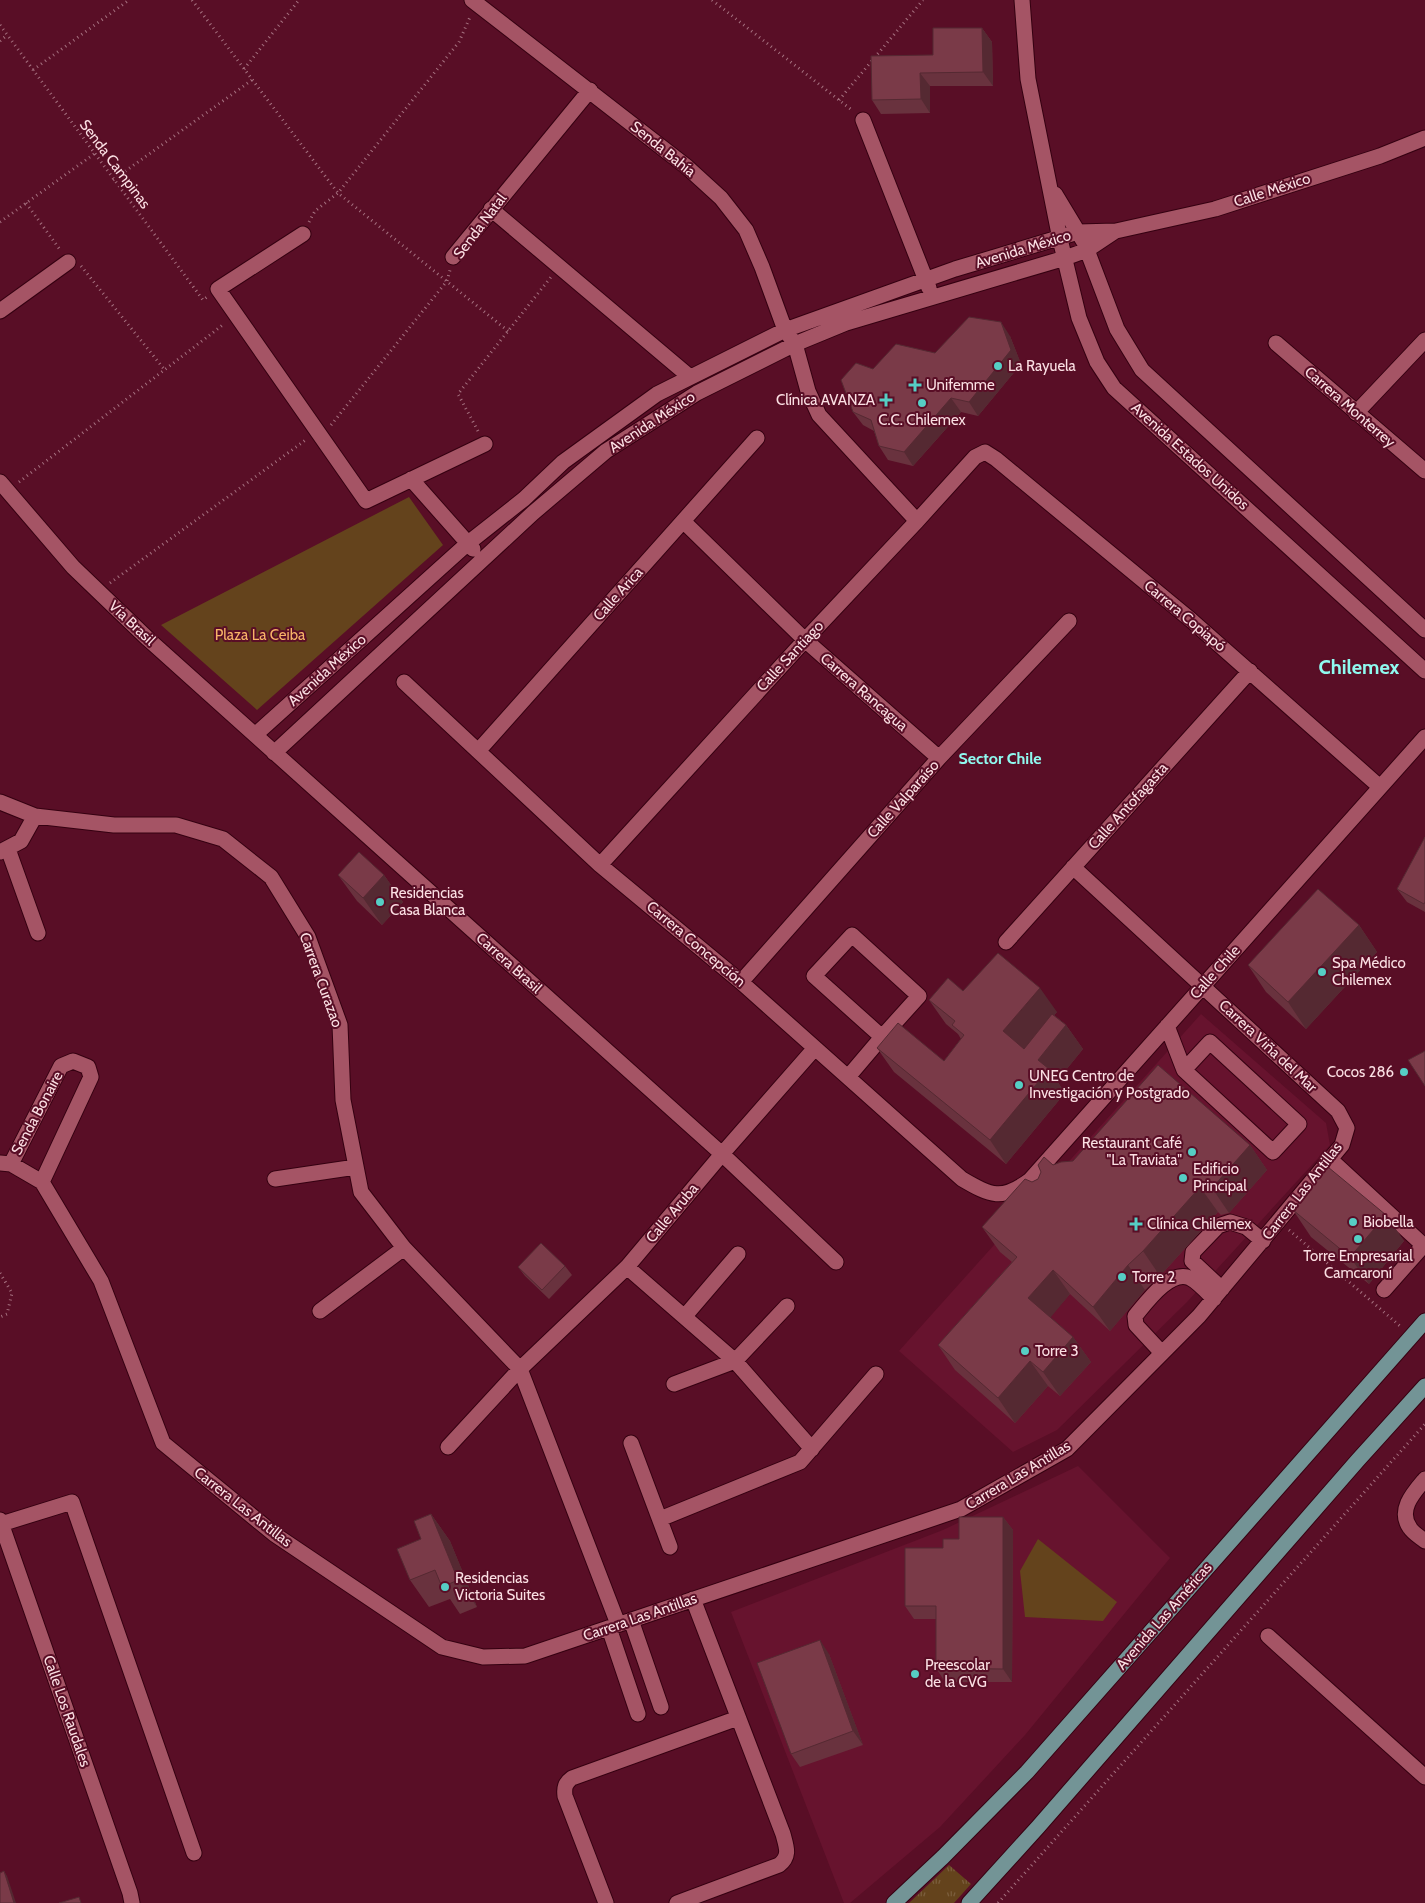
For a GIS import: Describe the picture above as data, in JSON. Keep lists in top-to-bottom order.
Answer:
{
  "streets": {
    "main road": ["Avenida Las Américas"],
    "street": [
      "Senda Bahía",
      "Calle México",
      "Senda Natal",
      "Avenida México",
      "Carrera Monterrey",
      "Avenida Estados Unidos",
      "Calle Arica",
      "Carrera Copiapó",
      "Vía Brasil",
      "Calle Santiago",
      "Carrera Rancagua",
      "Calle Valparaíso",
      "Calle Antofagasta",
      "Carrera Concepción",
      "Carrera Brasil",
      "Calle Chile",
      "Carrera Curazao",
      "Carrera Viña del Mar",
      "Senda Bonaire",
      "Carrera Las Antillas",
      "Calle Aruba",
      "Calle Los Raudales"
    ],
    "path": ["Senda Campinas"]
  },
  "crossings": [
    ["Senda Bahía", "Senda Natal"],
    ["Senda Bahía", "Avenida México"],
    ["Calle México", "Avenida México"],
    ["Senda Natal", "Vía Brasil"],
    ["Avenida México", "Avenida Estados Unidos"],
    ["Avenida México", "Vía Brasil"],
    ["Avenida México", "Carrera Brasil"],
    ["Calle Arica", "Carrera Rancagua"],
    ["Calle Arica", "Carrera Concepción"],
    ["Carrera Copiapó", "Calle Santiago"],
    ["Carrera Copiapó", "Calle Antofagasta"],
    ["Carrera Copiapó", "Calle Chile"],
    ["Vía Brasil", "Carrera Brasil"],
    ["Calle Santiago", "Carrera Rancagua"],
    ["Calle Santiago", "Carrera Concepción"],
    ["Carrera Rancagua", "Calle Valparaíso"],
    ["Calle Valparaíso", "Carrera Concepción"],
    ["Calle Antofagasta", "Carrera Viña del Mar"],
    ["Carrera Concepción", "Calle Chile"],
    ["Carrera Concepción", "Calle Aruba"],
    ["Carrera Brasil", "Calle Aruba"],
    ["Calle Chile", "Carrera Viña del Mar"],
    ["Carrera Curazao", "Calle Aruba"],
    ["Carrera Viña del Mar", "Carrera Las Antillas"],
    ["Senda Bonaire", "Carrera Las Antillas"]
  ],
  "districts": ["Chilemex", "Sector Chile"],
  "parks": ["Plaza La Ceiba"],
  "places": {
    "other": [
      "La Rayuela",
      "C.C. Chilemex",
      "Residencias Casa Blanca",
      "Spa Médico Chilemex",
      "Cocos 286",
      "UNEG Centro de Investigación y Postgrado",
      "Restaurant Café \"La Traviata\"",
      "Edificio Principal",
      "Biobella",
      "Torre Empresarial Camcaroní",
      "Torre 2",
      "Torre 3",
      "Residencias Victoria Suites",
      "Preescolar de la CVG"
    ],
    "health": ["Unifemme", "Clínica AVANZA", "Clínica Chilemex"]
  }
}
